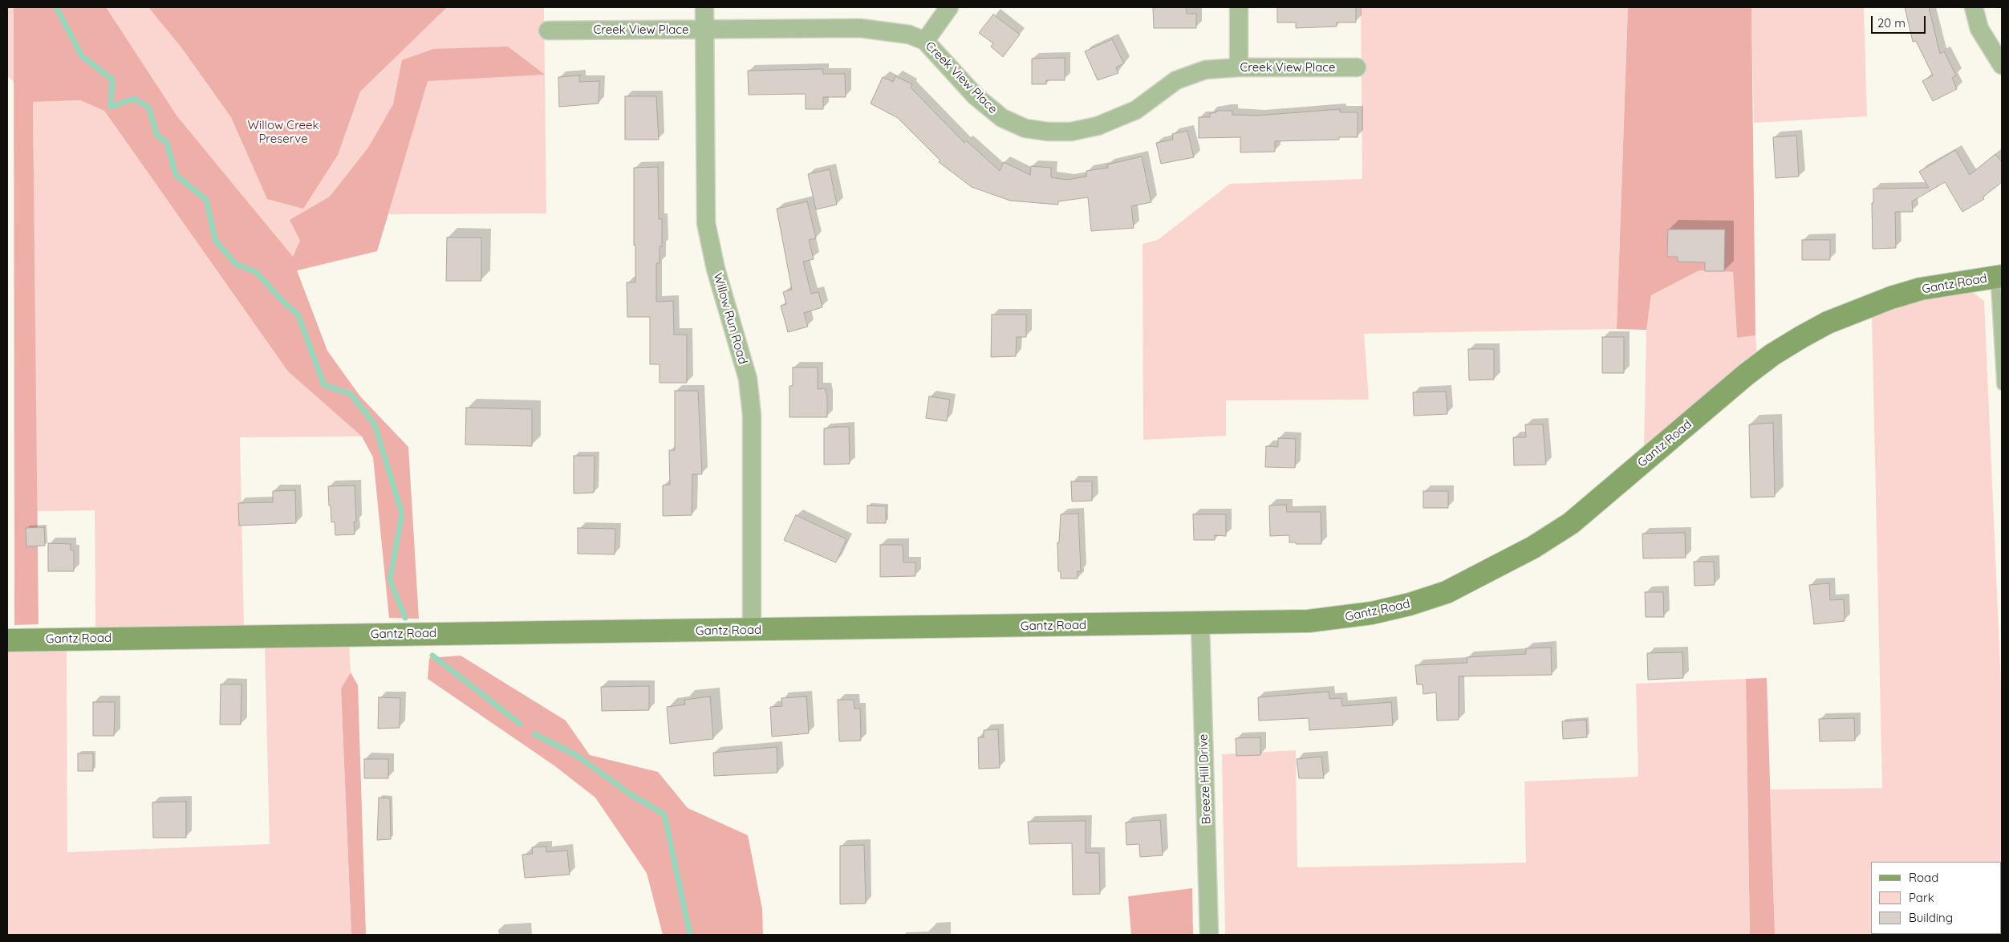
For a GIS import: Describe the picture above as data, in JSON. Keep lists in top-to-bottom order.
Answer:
{
  "streets": {
    "main road": ["Gantz Road"],
    "street": ["Creek View Place", "Willow Run Road", "Breeze Hill Drive"]
  },
  "crossings": [
    ["Creek View Place", "Willow Run Road"],
    ["Gantz Road", "Willow Run Road"],
    ["Gantz Road", "Breeze Hill Drive"]
  ],
  "parks": ["Willow Creek Preserve"],
  "legend": ["Road", "Park", "Building"],
  "scale_bar": "20 m"
}
